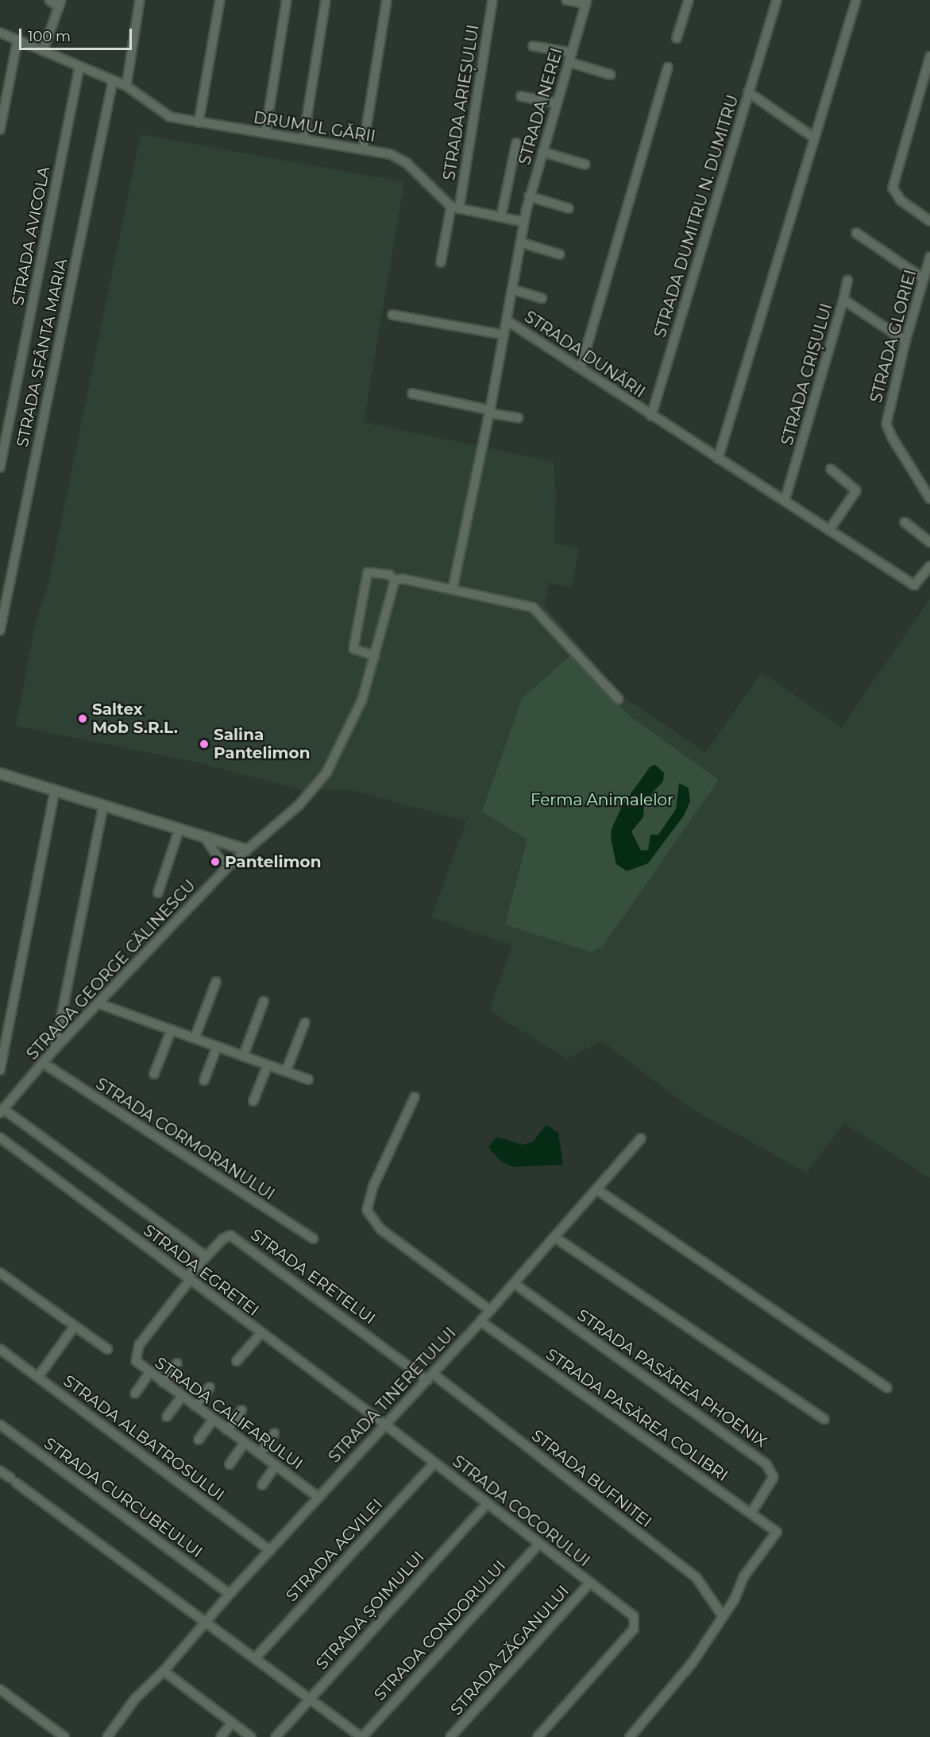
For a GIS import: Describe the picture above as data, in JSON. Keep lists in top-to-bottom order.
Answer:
{
  "streets": {
    "street": [
      "STRADA ARIEȘULUI",
      "STRADA NEREI",
      "DRUMUL GĂRII",
      "STRADA DUMITRU N. DUMITRU",
      "STRADA AVICOLA",
      "STRADA GLORIEI",
      "STRADA SFÂNTA MARIA",
      "STRADA DUNĂRII",
      "STRADA CRIȘULUI",
      "STRADA GEORGE CĂLINESCU",
      "STRADA CORMORANULUI",
      "STRADA EGRETEI",
      "STRADA ERETELUI",
      "STRADA PASĂREA PHOENIX",
      "STRADA TINERETULUI",
      "STRADA CALIFARULUI",
      "STRADA PASĂREA COLIBRI",
      "STRADA ALBATROSULUI",
      "STRADA BUFNITEI",
      "STRADA CURCUBEULUI",
      "STRADA COCORULUI",
      "STRADA ACVILEI",
      "STRADA ȘOIMULUI",
      "STRADA CONDORULUI",
      "STRADA ZĂGANULUI"
    ]
  },
  "crossings": [
    ["STRADA ARIEȘULUI", "DRUMUL GĂRII"],
    ["DRUMUL GĂRII", "STRADA AVICOLA"],
    ["DRUMUL GĂRII", "STRADA SFÂNTA MARIA"],
    ["STRADA DUMITRU N. DUMITRU", "STRADA DUNĂRII"],
    ["STRADA GLORIEI", "STRADA CRIȘULUI"],
    ["STRADA DUNĂRII", "STRADA CRIȘULUI"],
    ["STRADA GEORGE CĂLINESCU", "STRADA CORMORANULUI"],
    ["STRADA EGRETEI", "STRADA ERETELUI"],
    ["STRADA EGRETEI", "STRADA TINERETULUI"],
    ["STRADA EGRETEI", "STRADA CALIFARULUI"],
    ["STRADA EGRETEI", "STRADA COCORULUI"],
    ["STRADA ERETELUI", "STRADA TINERETULUI"],
    ["STRADA ERETELUI", "STRADA CALIFARULUI"],
    ["STRADA ERETELUI", "STRADA BUFNITEI"],
    ["STRADA PASĂREA PHOENIX", "STRADA TINERETULUI"],
    ["STRADA PASĂREA PHOENIX", "STRADA PASĂREA COLIBRI"],
    ["STRADA TINERETULUI", "STRADA CALIFARULUI"],
    ["STRADA TINERETULUI", "STRADA PASĂREA COLIBRI"],
    ["STRADA TINERETULUI", "STRADA ALBATROSULUI"],
    ["STRADA TINERETULUI", "STRADA BUFNITEI"],
    ["STRADA TINERETULUI", "STRADA CURCUBEULUI"],
    ["STRADA TINERETULUI", "STRADA COCORULUI"],
    ["STRADA PASĂREA COLIBRI", "STRADA BUFNITEI"],
    ["STRADA COCORULUI", "STRADA ACVILEI"],
    ["STRADA COCORULUI", "STRADA ȘOIMULUI"],
    ["STRADA COCORULUI", "STRADA CONDORULUI"],
    ["STRADA COCORULUI", "STRADA ZĂGANULUI"]
  ],
  "parks": ["Ferma Animalelor"],
  "places": ["Saltex Mob S.R.L.", "Salina Pantelimon", "Pantelimon"],
  "scale_bar": "100 m"
}
